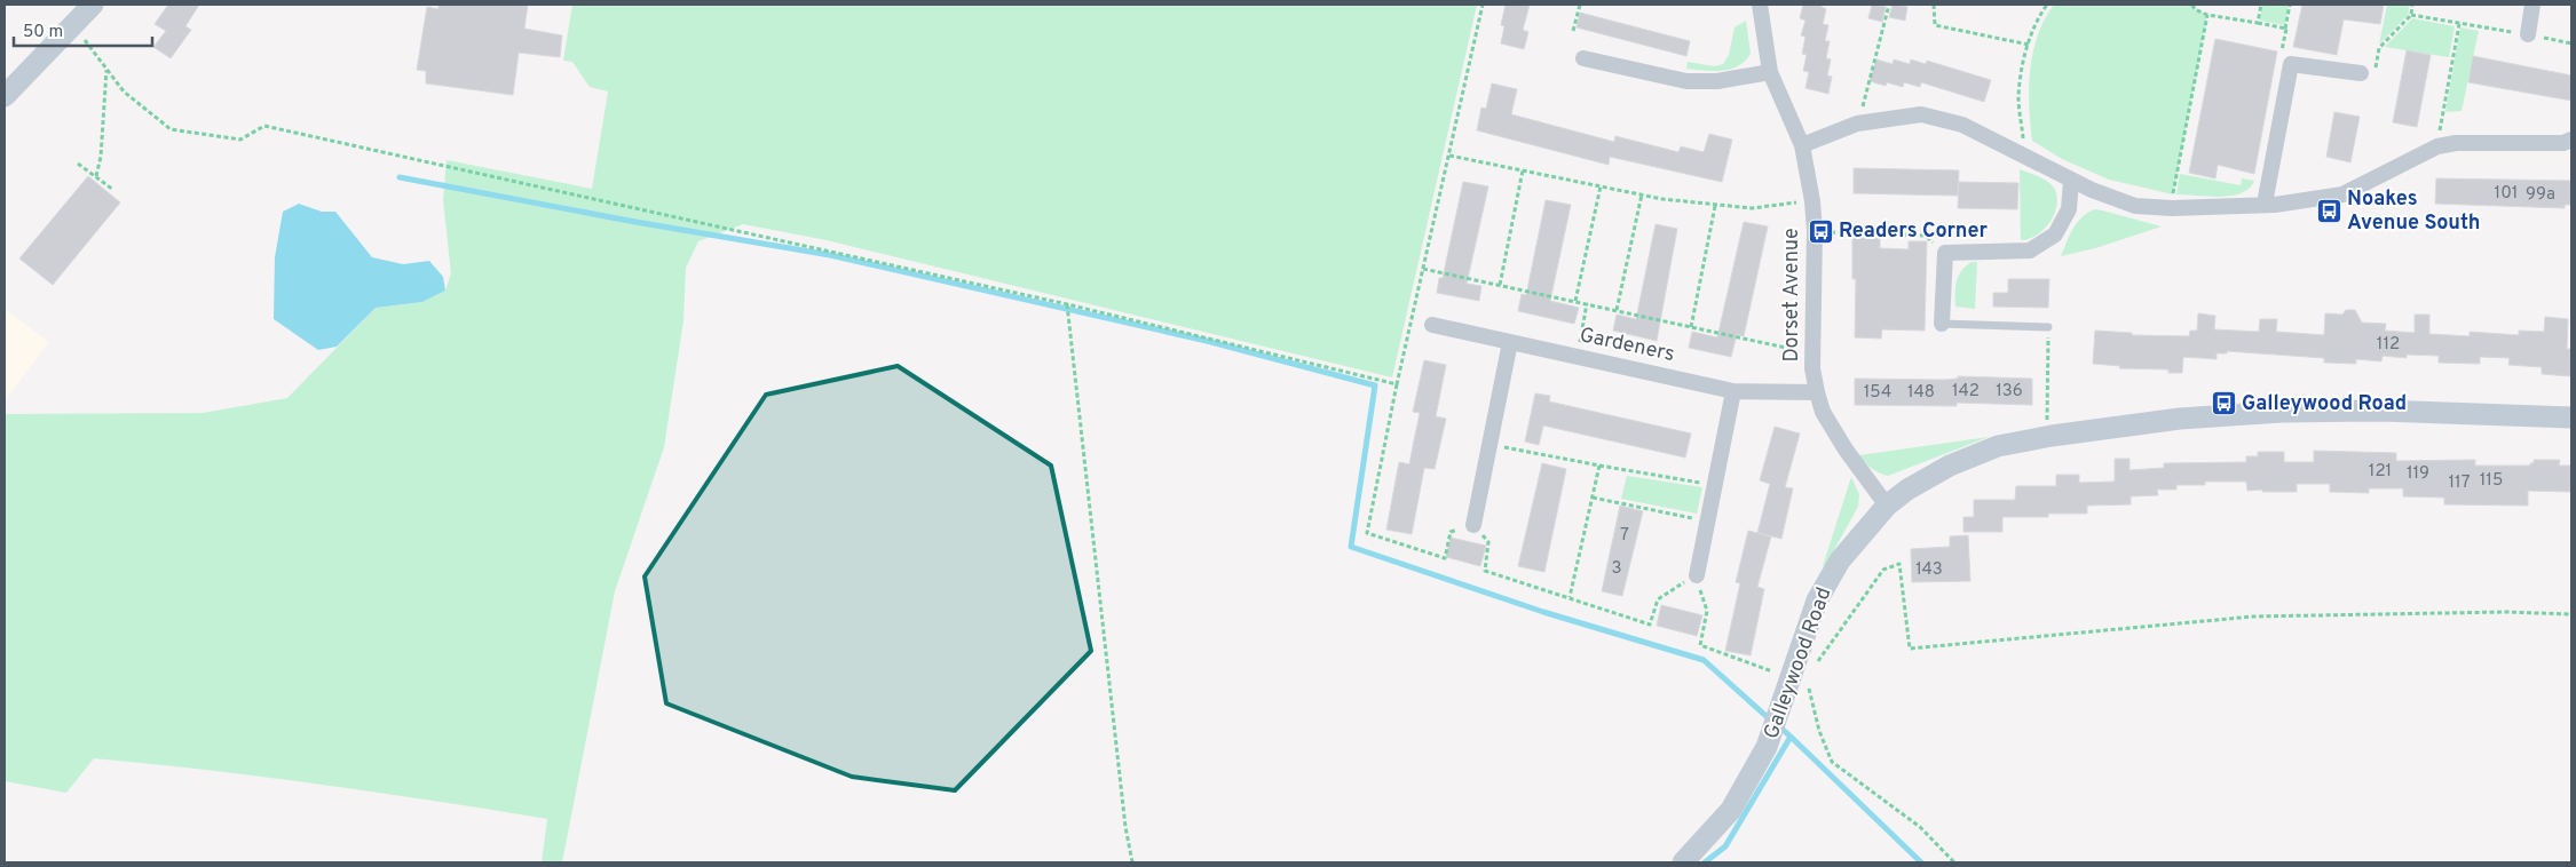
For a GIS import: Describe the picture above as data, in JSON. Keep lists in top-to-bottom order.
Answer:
{
  "streets": {
    "street": ["Dorset Avenue", "Gardeners", "Galleywood Road"]
  },
  "crossings": [
    ["Dorset Avenue", "Gardeners"],
    ["Dorset Avenue", "Galleywood Road"]
  ],
  "places": {
    "bus stop": ["Noakes Avenue South", "Readers Corner", "Galleywood Road"]
  },
  "house_numbers": [
    "101",
    "99a",
    "112",
    "142",
    "136",
    "154",
    "148",
    "121",
    "119",
    "115",
    "117",
    "7",
    "3",
    "143"
  ],
  "scale_bar": "50 m"
}
